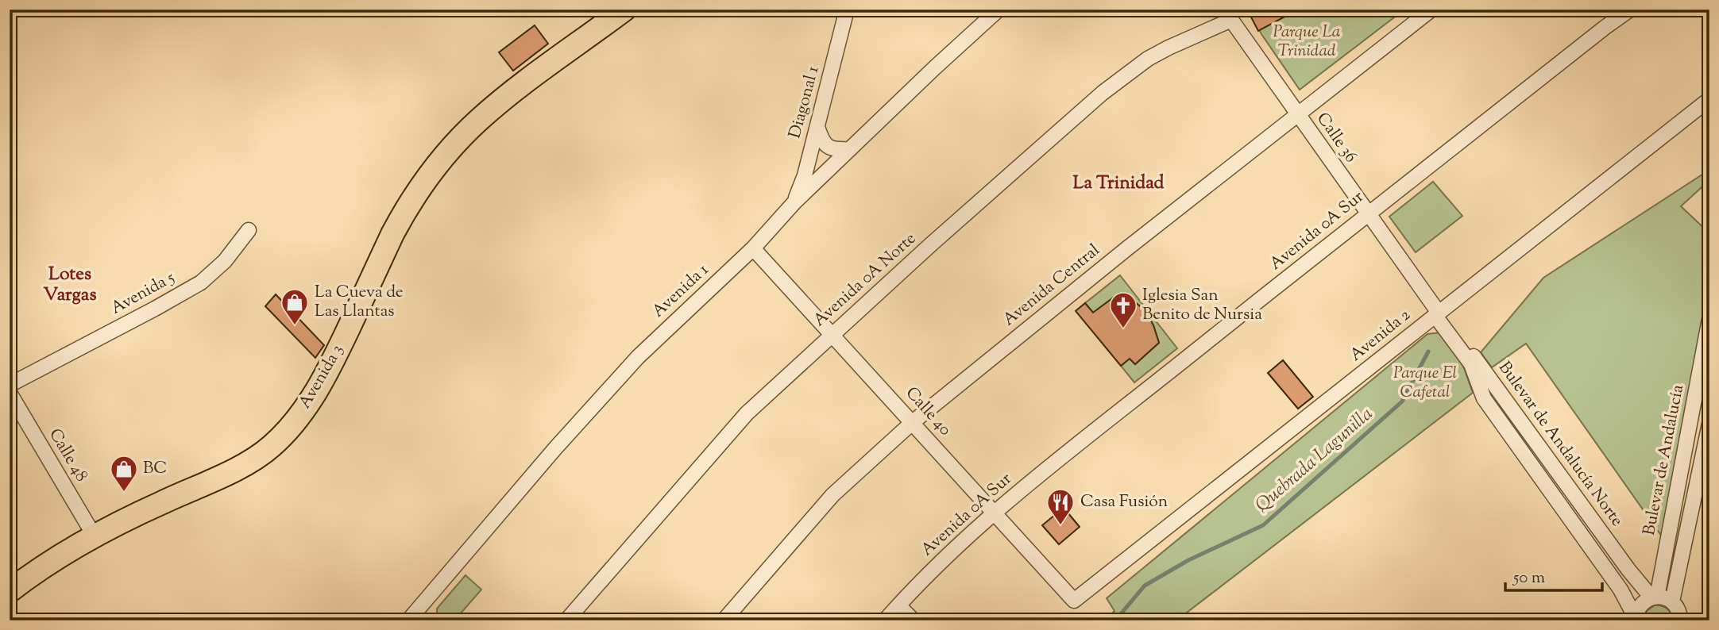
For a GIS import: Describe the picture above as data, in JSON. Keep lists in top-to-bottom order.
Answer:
{
  "streets": {
    "main road": ["Avenida 3"],
    "street": [
      "Diagonal 1",
      "Calle 36",
      "Avenida 0A Sur",
      "Avenida 0A Norte",
      "Avenida Central",
      "Avenida 1",
      "Avenida 5",
      "Avenida 2",
      "Calle 40",
      "Bulevar de Andalucía Norte",
      "Calle 48",
      "Bulevar de Andalucía"
    ]
  },
  "crossings": [
    ["Diagonal 1", "Avenida 1"],
    ["Calle 36", "Avenida 0A Sur"],
    ["Calle 36", "Avenida 0A Norte"],
    ["Calle 36", "Avenida Central"],
    ["Calle 36", "Avenida 2"],
    ["Calle 36", "Bulevar de Andalucía Norte"],
    ["Avenida 0A Sur", "Calle 40"],
    ["Avenida 0A Norte", "Calle 40"],
    ["Avenida Central", "Calle 40"],
    ["Avenida 1", "Calle 40"],
    ["Avenida 2", "Calle 40"],
    ["Avenida 2", "Bulevar de Andalucía Norte"],
    ["Avenida 3", "Calle 48"],
    ["Bulevar de Andalucía Norte", "Bulevar de Andalucía"]
  ],
  "districts": ["La Trinidad", "Lotes Vargas"],
  "water": ["Quebrada Lagunilla"],
  "parks": ["Parque La Trinidad", "Parque El Cafetal"],
  "places": {
    "shop": ["La Cueva de Las Llantas", "BC"],
    "church": ["Iglesia San Benito de Nursia"],
    "restaurant": ["Casa Fusión"]
  },
  "scale_bar": "50 m"
}
